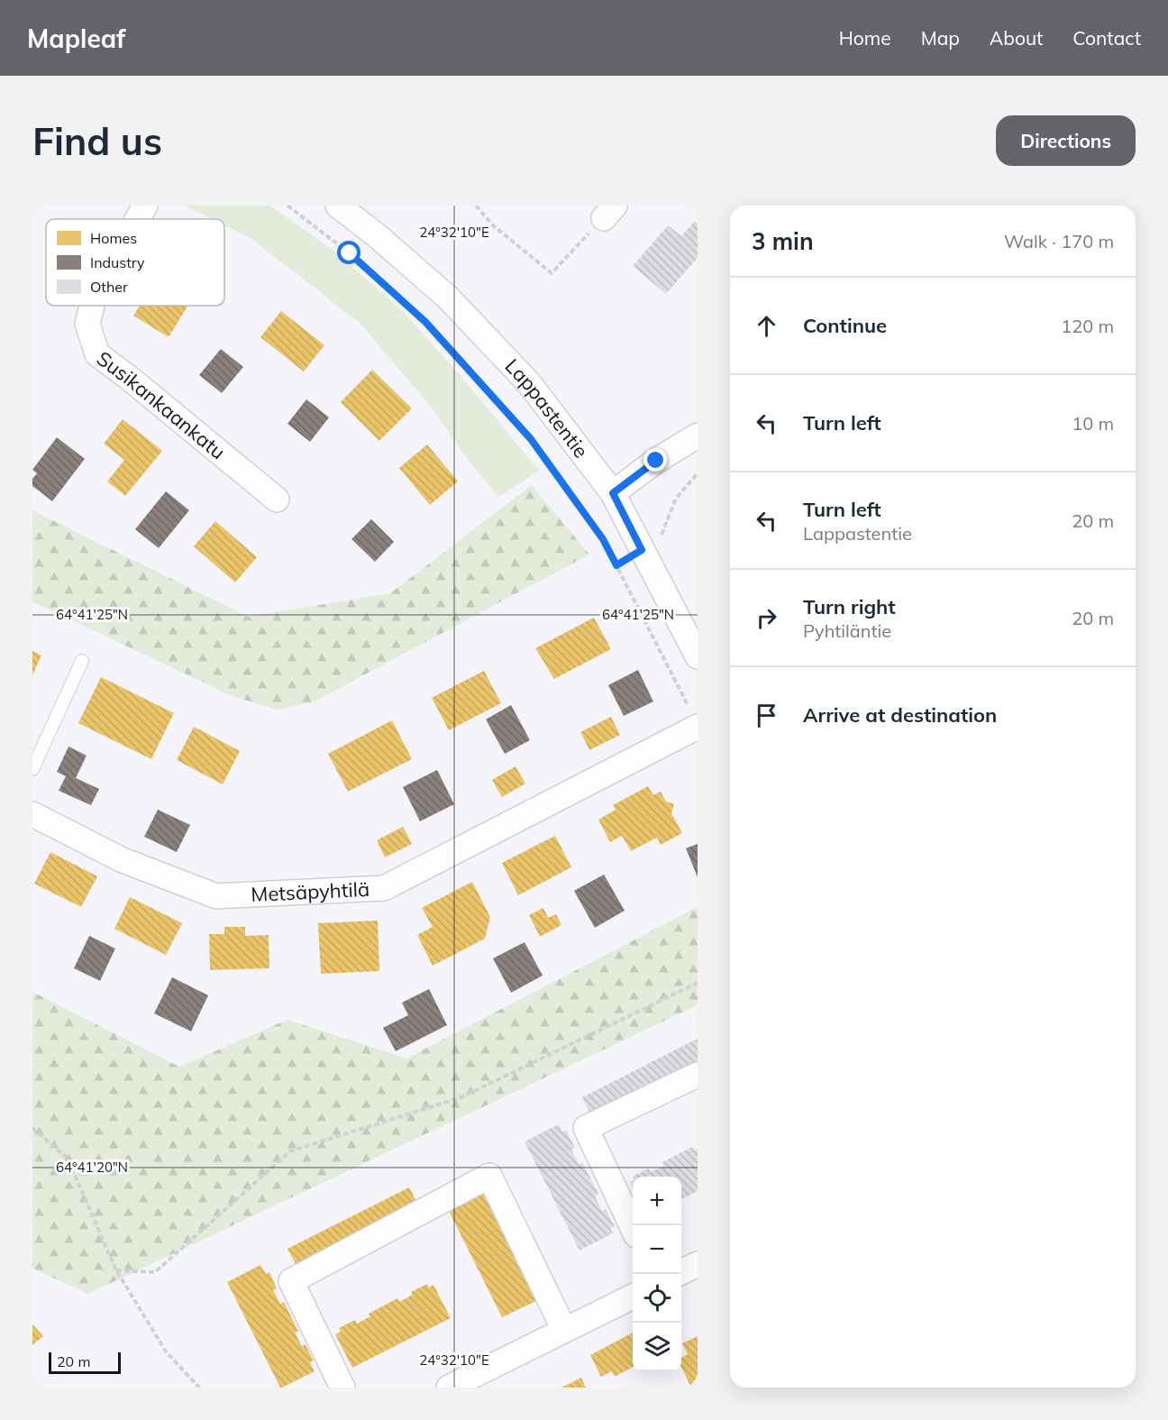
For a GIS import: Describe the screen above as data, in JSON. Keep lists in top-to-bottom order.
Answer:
{
  "streets": {
    "street": ["Susikankaankatu", "Lappastentie", "Metsäpyhtilä"]
  },
  "legend": ["Homes", "Industry", "Other"],
  "scale_bar": "20 m",
  "page": {
    "header": "Mapleaf",
    "nav": [
      "Home",
      "Map",
      "About",
      "Contact"
    ],
    "buttons": "Directions",
    "title": "Find us",
    "heading": ["3 min", "Walk · 170 m"],
    "list": [
      ["Continue", "120 m"],
      ["Turn left", "10 m"],
      ["Turn left", "Lappastentie", "20 m"],
      ["Turn right", "Pyhtiläntie", "20 m"],
      "Arrive at destination"
    ],
    "map_buttons": ["+", "−"],
    "scale": "20 m"
  },
  "coordinates": ["24°32'10\"E", "64°41'25\"N", "64°41'20\"N"]
}
